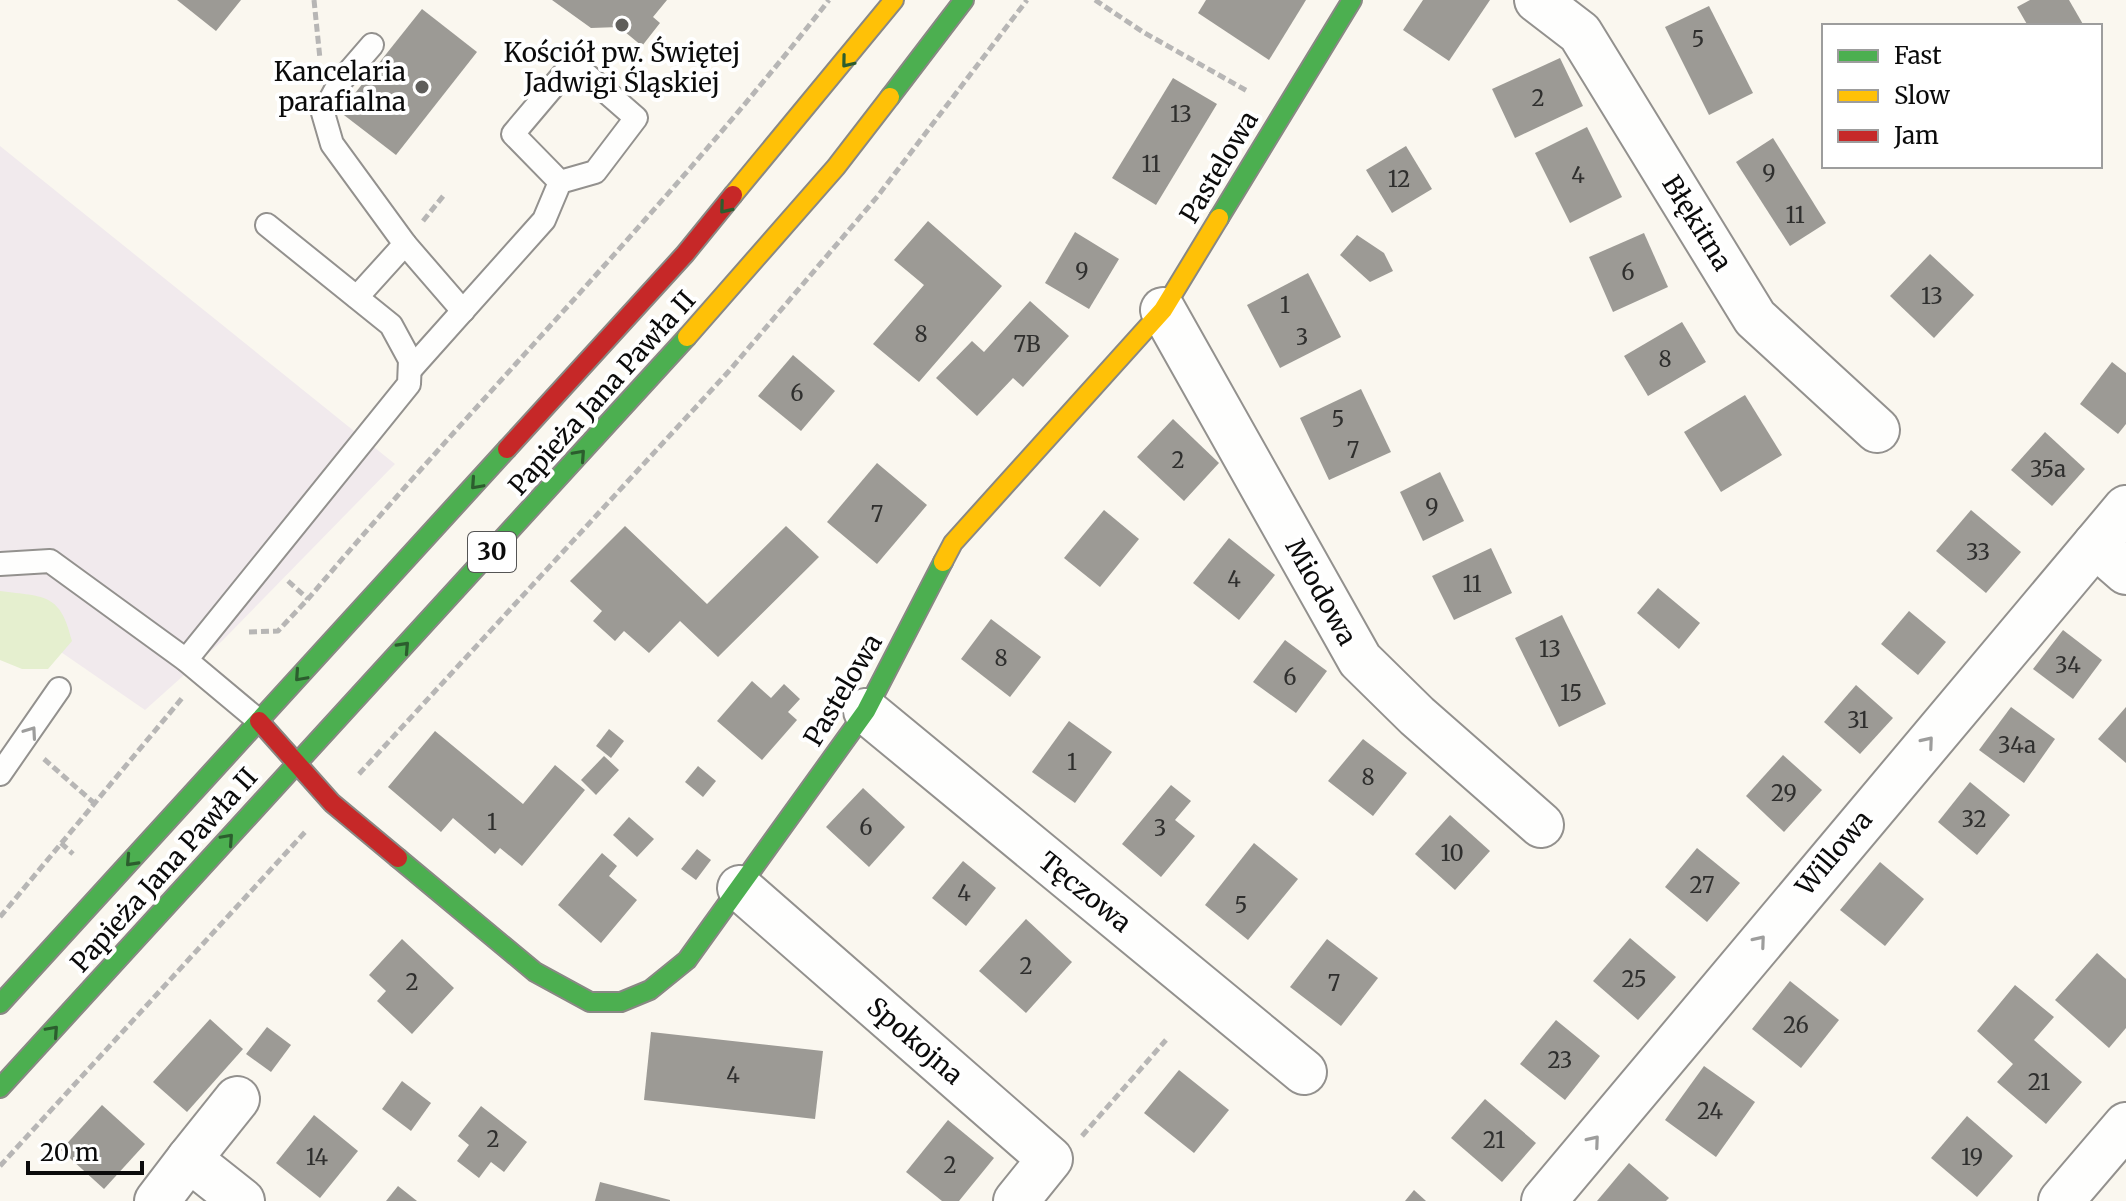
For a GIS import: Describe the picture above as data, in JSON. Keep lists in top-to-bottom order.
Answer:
{
  "streets": {
    "main road": ["Pastelowa", "Papieża Jana Pawła II", "30"],
    "street": [
      "Błękitna",
      "Miodowa",
      "Willowa",
      "Tęczowa",
      "Spokojna"
    ]
  },
  "crossings": [
    ["Pastelowa", "Papieża Jana Pawła II"],
    ["Pastelowa", "Miodowa"],
    ["Pastelowa", "Tęczowa"],
    ["Pastelowa", "Spokojna"]
  ],
  "one_way": ["Willowa"],
  "places": ["Kościół pw. Świętej Jadwigi Śląskiej", "Kancelaria parafialna"],
  "house_numbers": [
    "5",
    "2",
    "13",
    "11",
    "9",
    "4",
    "12",
    "11",
    "9",
    "6",
    "13",
    "1",
    "8",
    "3",
    "7B",
    "8",
    "6",
    "5",
    "7",
    "2",
    "35a",
    "9",
    "7",
    "33",
    "4",
    "11",
    "13",
    "8",
    "34",
    "6",
    "15",
    "31",
    "34a",
    "1",
    "8",
    "29",
    "32",
    "1",
    "6",
    "3",
    "10",
    "27",
    "4",
    "5",
    "2",
    "25",
    "2",
    "7",
    "26",
    "23",
    "4",
    "21",
    "24",
    "2",
    "21",
    "14",
    "19",
    "2"
  ],
  "legend": ["Fast", "Slow", "Jam"],
  "scale_bar": "20 m"
}
